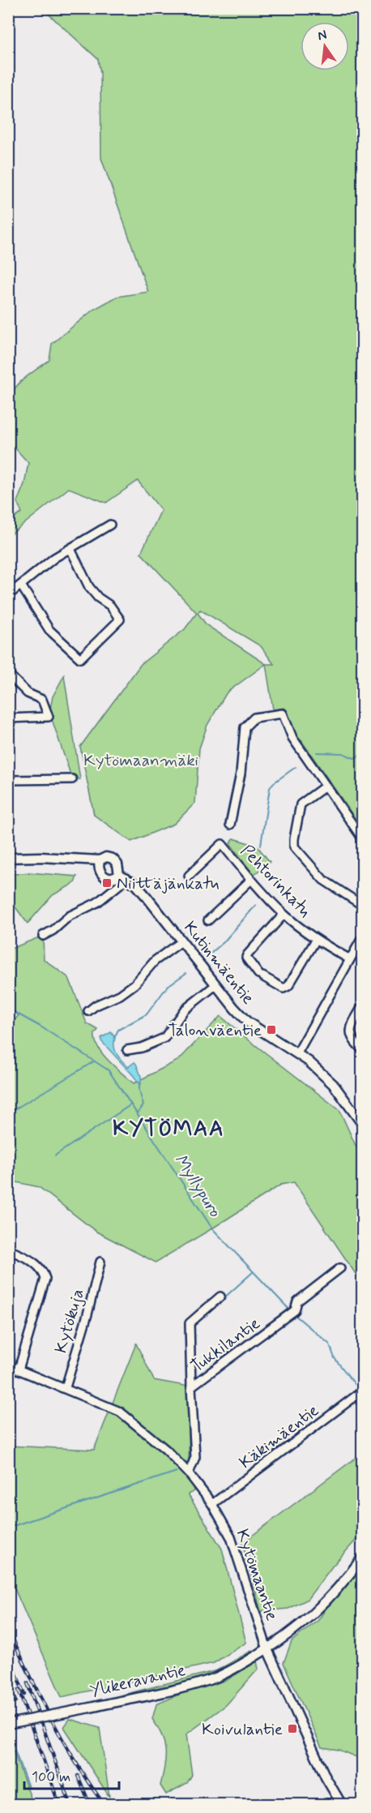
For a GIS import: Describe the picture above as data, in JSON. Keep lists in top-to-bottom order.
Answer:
{
  "streets": {
    "street": [
      "Pehtorinkatu",
      "Kutinmäentie",
      "Kytökuja",
      "Tukkilantie",
      "Käkimäentie",
      "Kytömaantie",
      "Ylikeravantie"
    ]
  },
  "crossings": [
    ["Kytökuja", "Kytömaantie"],
    ["Tukkilantie", "Kytömaantie"],
    ["Käkimäentie", "Kytömaantie"],
    ["Kytömaantie", "Ylikeravantie"]
  ],
  "districts": ["KYTÖMAA"],
  "water": ["Myllypuro"],
  "parks": ["Kytömaanmäki"],
  "places": {
    "transit": ["Niittäjänkatu", "Talonväentie", "Koivulantie"]
  },
  "scale_bar": "100 m",
  "north": "top"
}
